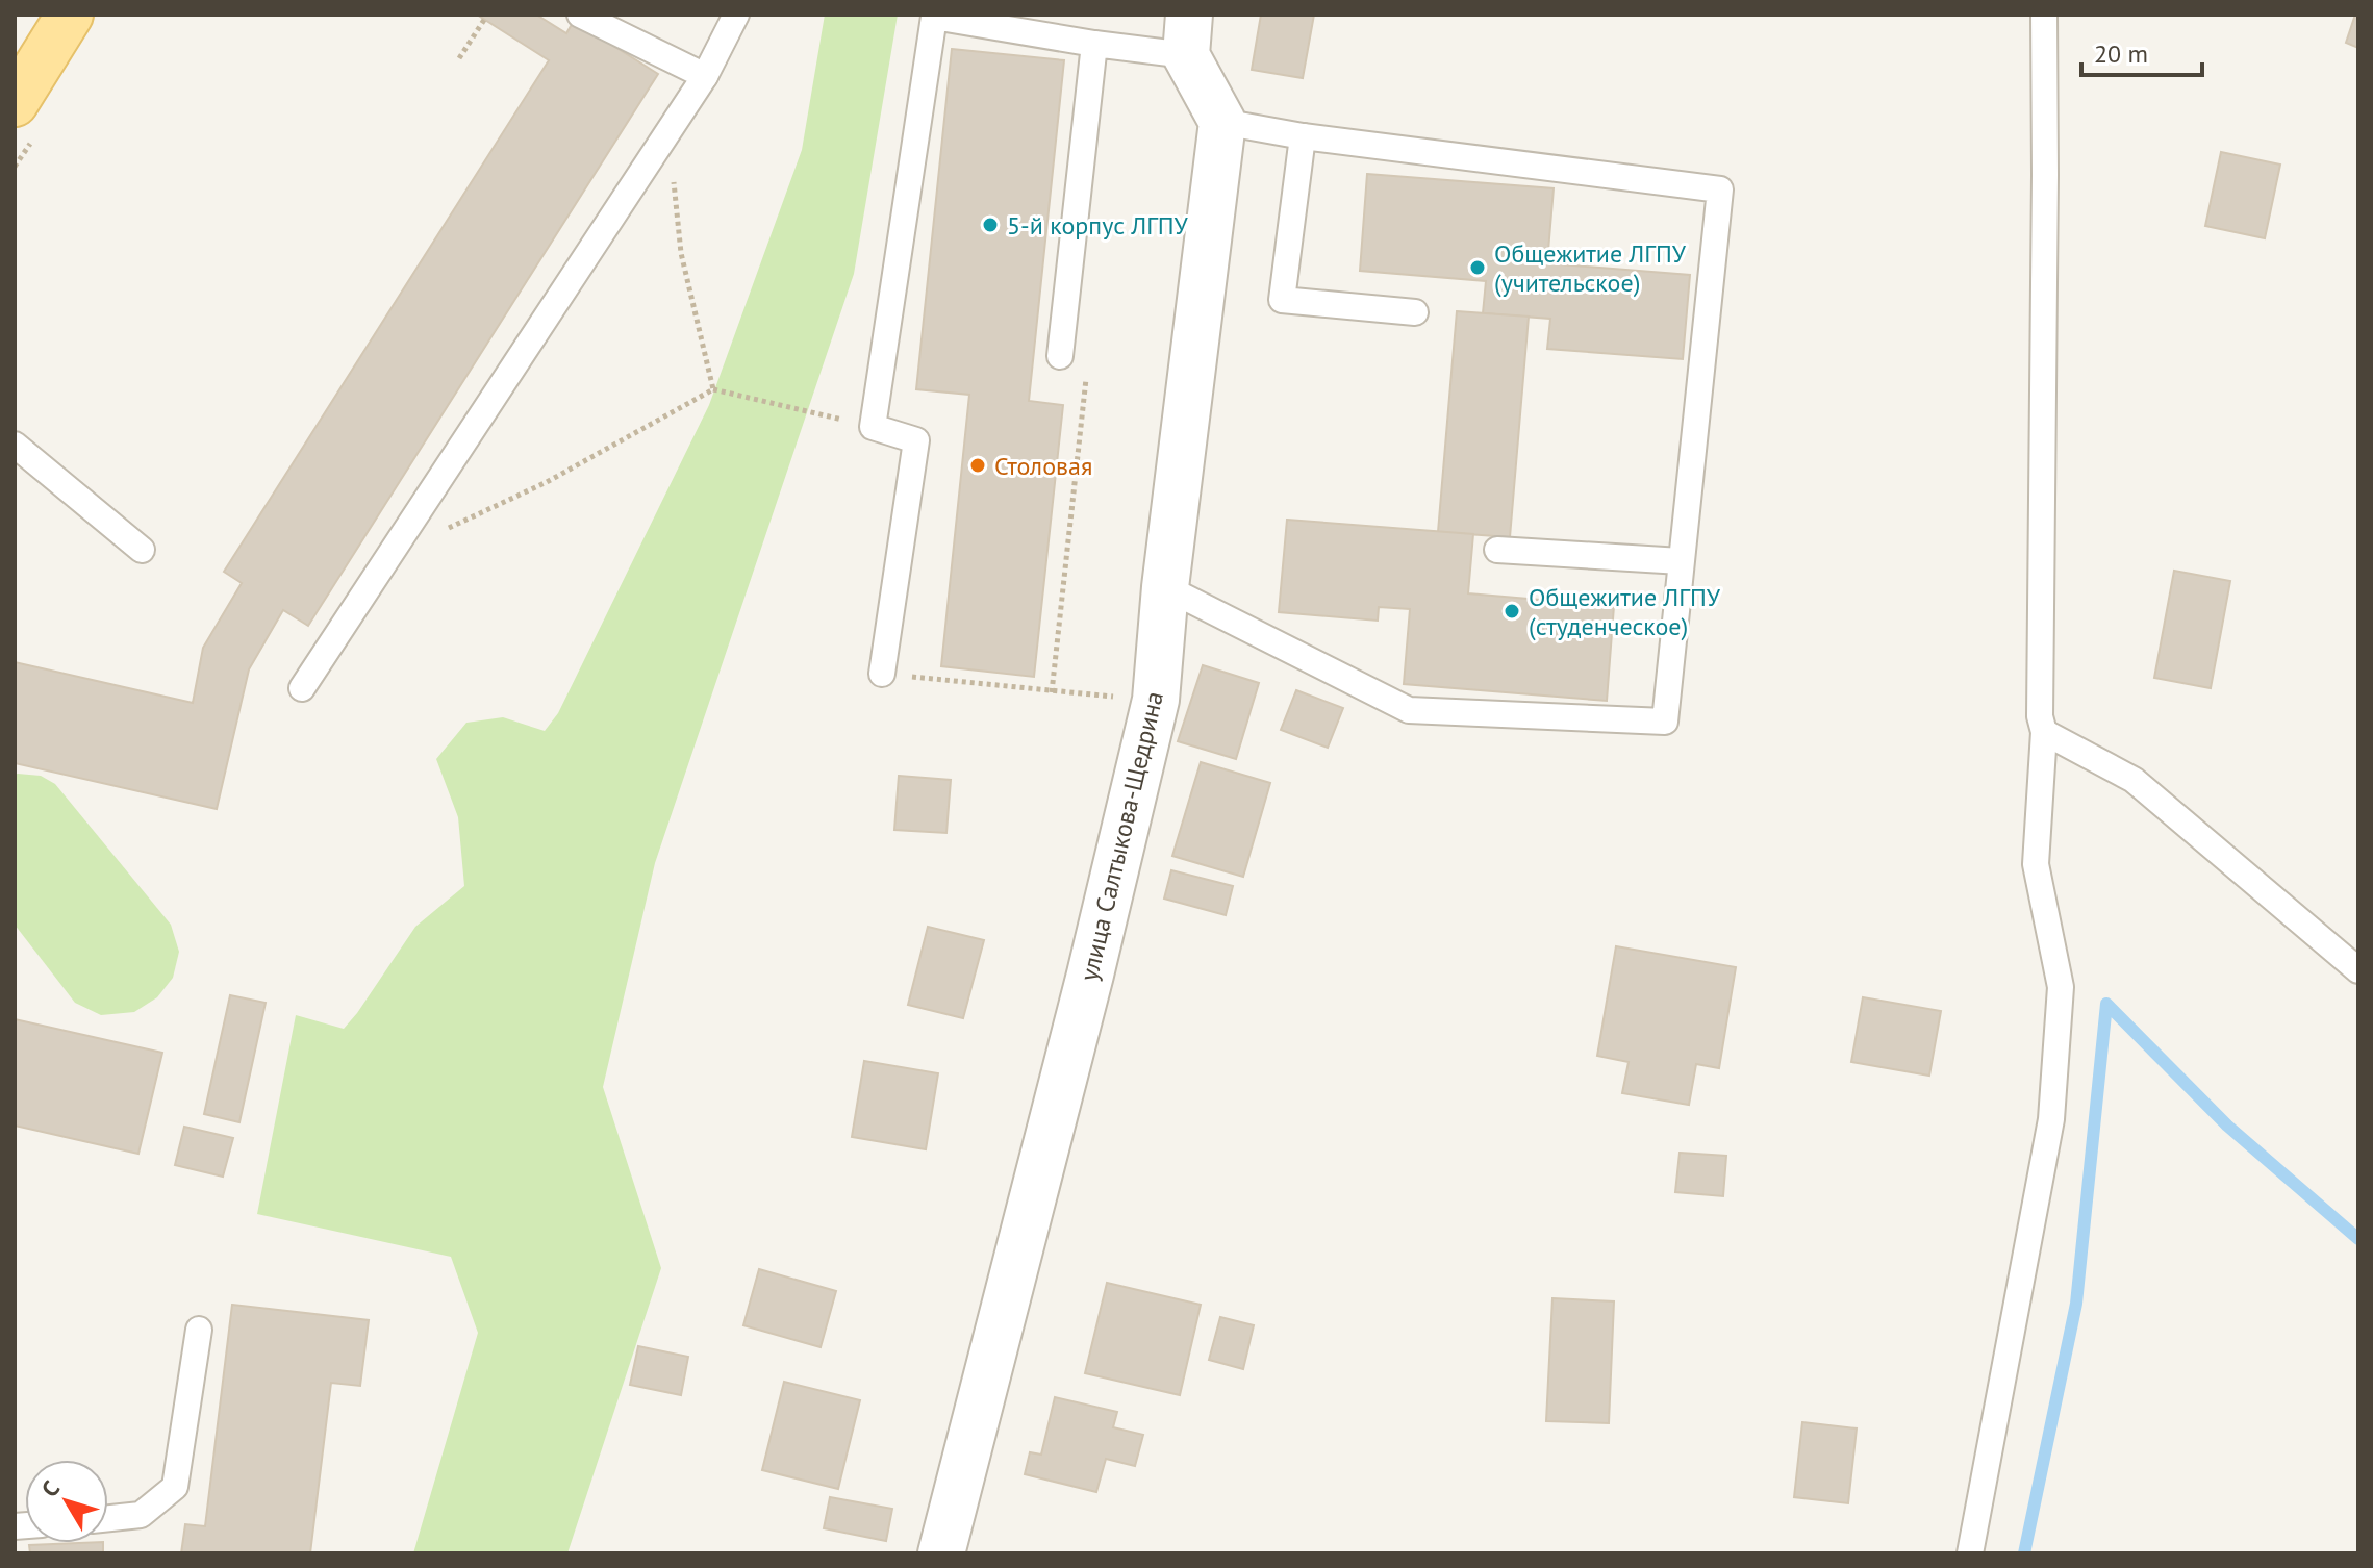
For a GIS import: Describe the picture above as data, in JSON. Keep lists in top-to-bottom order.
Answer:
{
  "streets": {
    "street": ["улица Салтыкова-Щедрина"]
  },
  "places": [
    "5-й корпус ЛГПУ",
    "Общежитие ЛГПУ (учительское)",
    "Столовая",
    "Общежитие ЛГПУ (студенческое)"
  ],
  "scale_bar": "20 m",
  "north": "top left"
}
